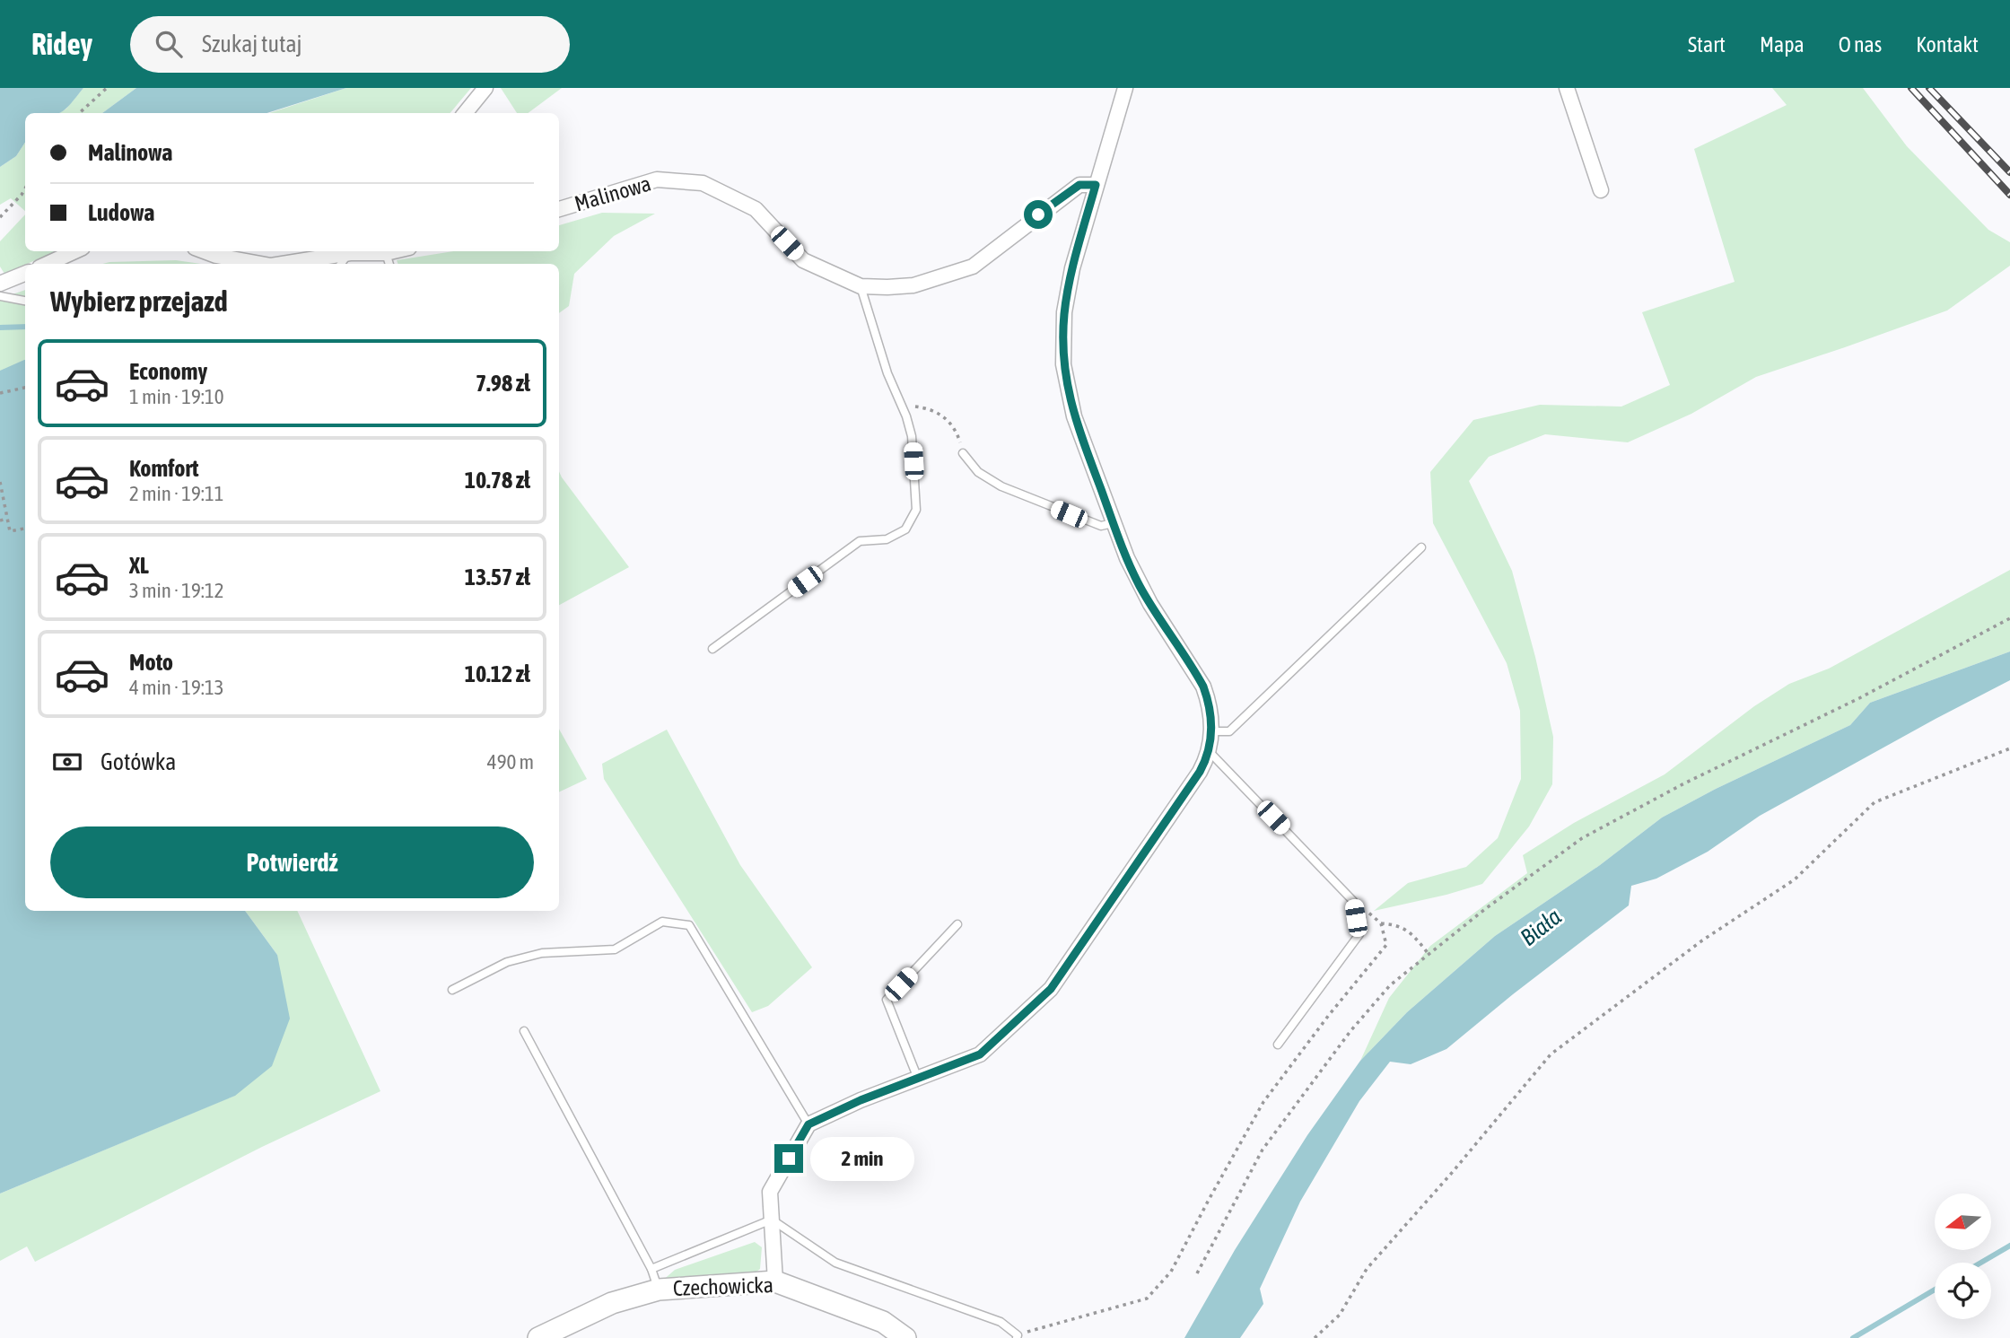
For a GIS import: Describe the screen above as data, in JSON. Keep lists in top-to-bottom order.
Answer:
{
  "streets": {
    "street": ["Malinowa", "Czechowicka"]
  },
  "water": ["Biała"],
  "north": "left",
  "page": {
    "header": "Ridey",
    "search": "Szukaj tutaj",
    "nav": [
      "Start",
      "Mapa",
      "O nas",
      "Kontakt"
    ],
    "banner": ["Malinowa", "Ludowa"],
    "heading": "Wybierz przejazd",
    "list": [
      {
        "name": "Economy",
        "note": "1 min · 19:10",
        "value": "7.98 zł"
      },
      {
        "name": "Komfort",
        "note": "2 min · 19:11",
        "value": "10.78 zł"
      },
      {
        "name": "XL",
        "note": "3 min · 19:12",
        "value": "13.57 zł"
      },
      {
        "name": "Moto",
        "note": "4 min · 19:13",
        "value": "10.12 zł"
      }
    ],
    "pay": ["Gotówka", "490 m"],
    "buttons": "Potwierdź",
    "bubble": "2 min"
  }
}
